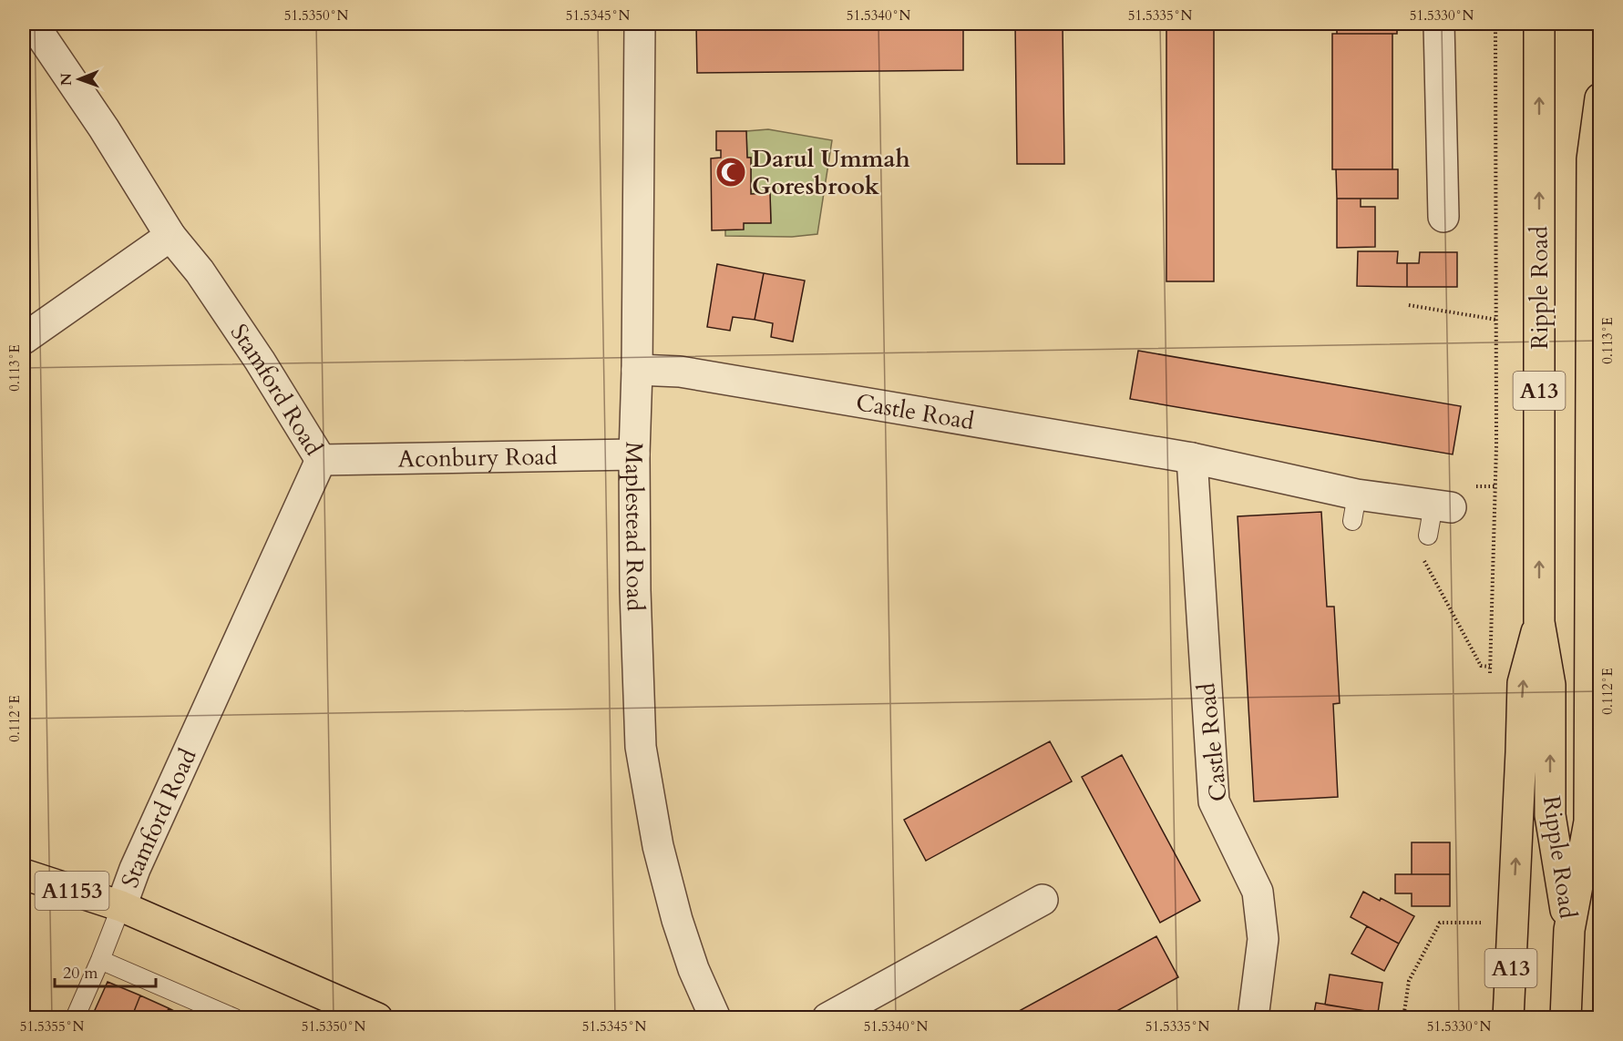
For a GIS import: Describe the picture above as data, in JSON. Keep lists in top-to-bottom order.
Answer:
{
  "streets": {
    "main road": ["Ripple Road", "A13", "A1153"],
    "street": [
      "Stamford Road",
      "Castle Road",
      "Aconbury Road",
      "Maplestead Road"
    ]
  },
  "crossings": [
    ["Ripple Road", "A13"],
    ["Stamford Road", "Aconbury Road"],
    ["Stamford Road", "A1153"],
    ["Castle Road", "Maplestead Road"],
    ["Aconbury Road", "Maplestead Road"]
  ],
  "places": {
    "mosque": ["Darul Ummah Goresbrook"]
  },
  "scale_bar": "20 m",
  "north": "left",
  "coordinates": [
    "51.5350°N",
    "51.5345°N",
    "51.5340°N",
    "51.5335°N",
    "51.5330°N",
    "0.113°E",
    "0.112°E",
    "51.5355°N"
  ]
}
